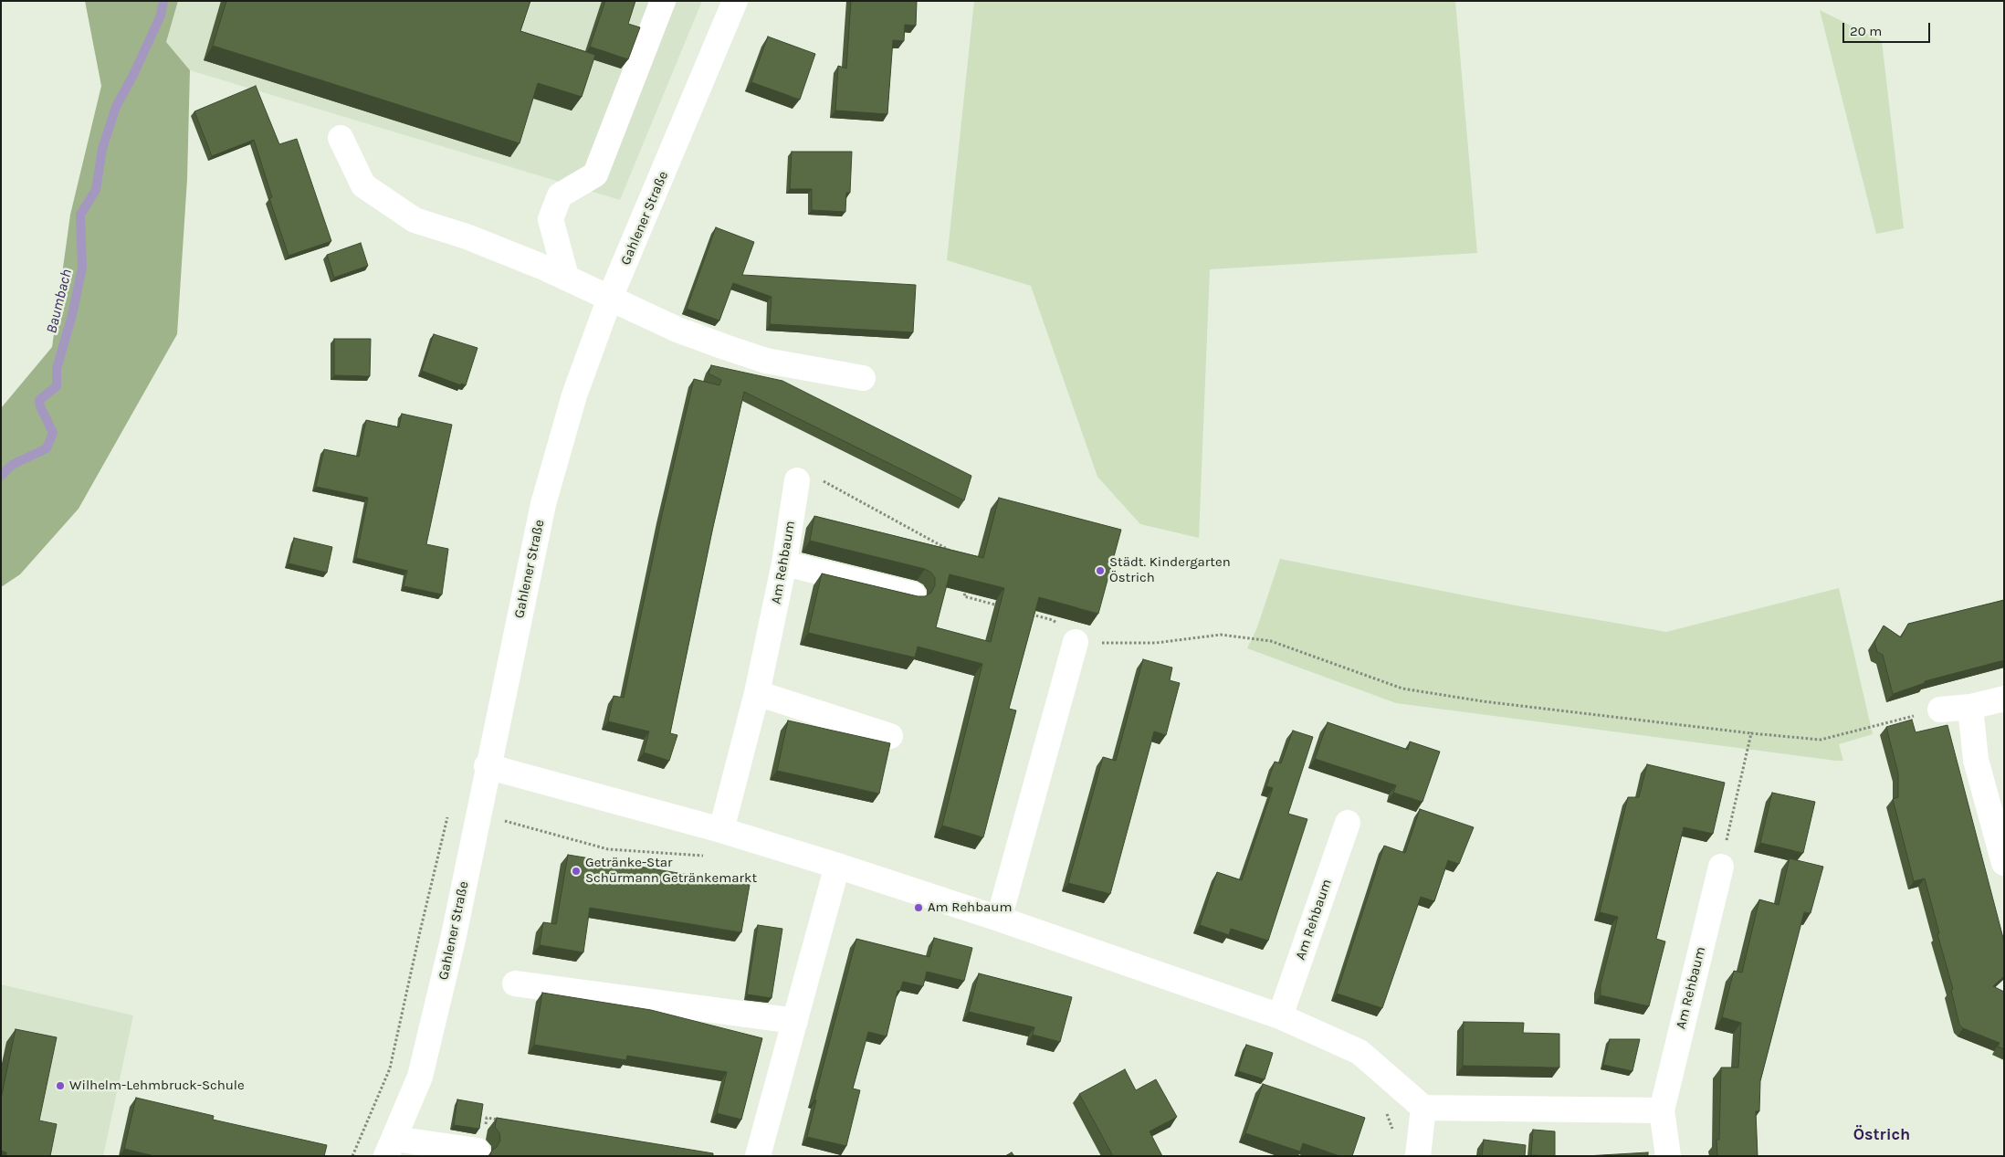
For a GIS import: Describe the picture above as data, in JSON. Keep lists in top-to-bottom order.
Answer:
{
  "streets": {
    "street": ["Gahlener Straße", "Am Rehbaum"]
  },
  "districts": ["Östrich"],
  "water": ["Baumbach"],
  "places": [
    "Städt. Kindergarten Östrich",
    "Getränke-Star Schürmann Getränkemarkt",
    "Am Rehbaum",
    "Wilhelm-Lehmbruck-Schule"
  ],
  "scale_bar": "20 m"
}
